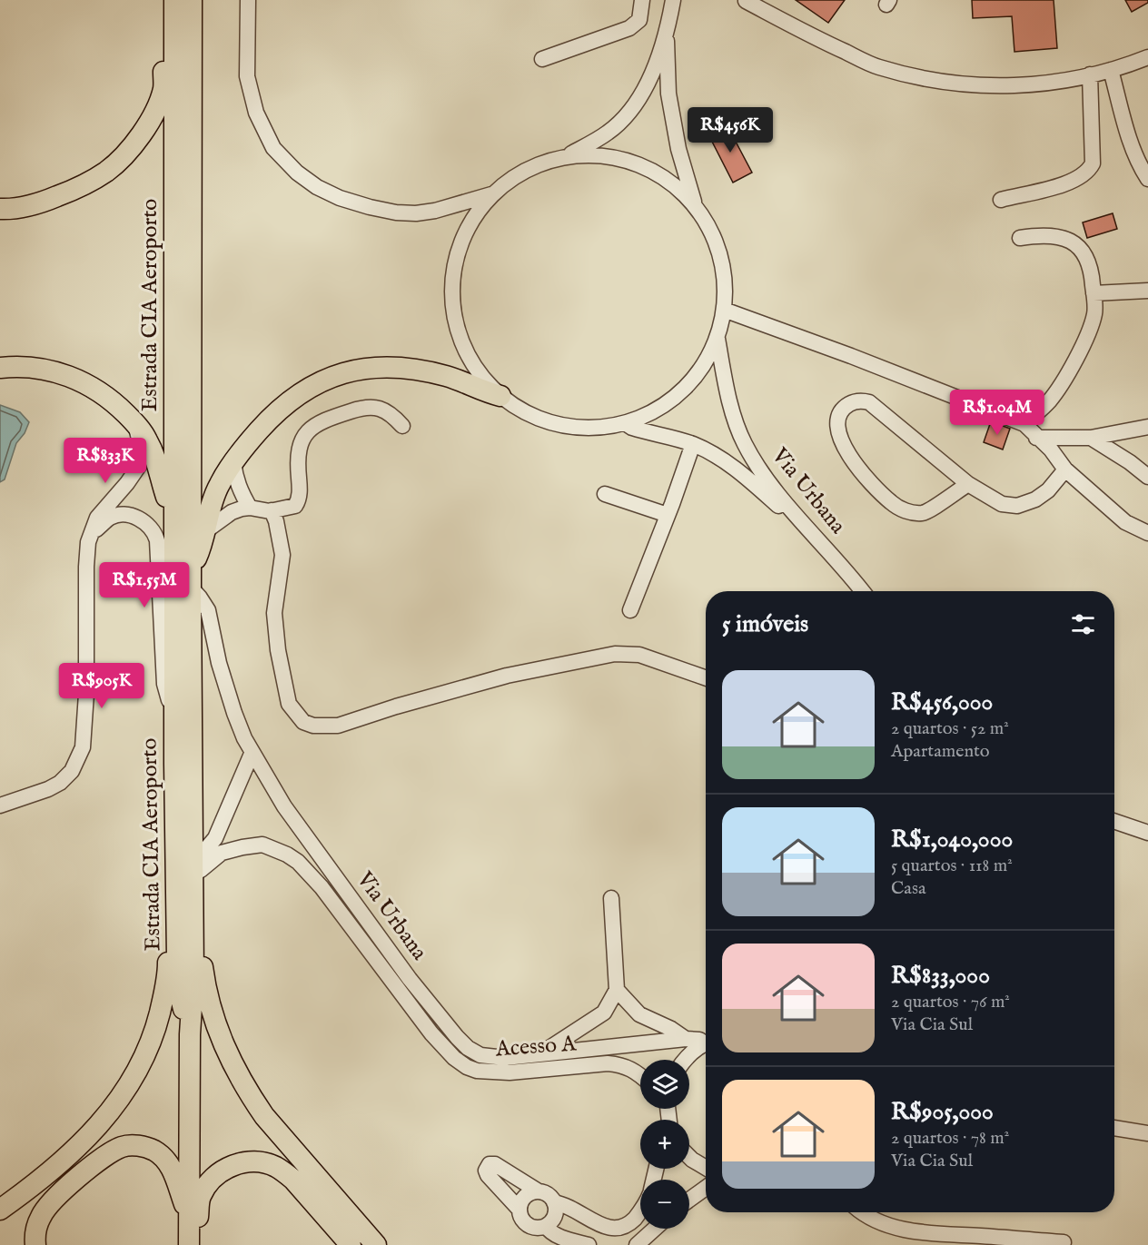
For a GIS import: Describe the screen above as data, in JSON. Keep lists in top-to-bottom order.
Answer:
{
  "streets": {
    "highway": ["Estrada CIA Aeroporto"],
    "street": ["Via Urbana", "Acesso A"]
  },
  "crossings": [
    ["Estrada CIA Aeroporto", "Via Urbana"]
  ],
  "page": {
    "price": [
      "R$456K",
      "R$1.04M",
      "R$833K",
      "R$1.55M",
      "R$905K"
    ],
    "heading": "5 imóveis",
    "list": [
      {
        "name": "R$456,000",
        "note": "2 quartos · 52 m² · Apartamento"
      },
      {
        "name": "R$1,040,000",
        "note": "5 quartos · 118 m² · Casa"
      },
      {
        "name": "R$833,000",
        "note": "2 quartos · 76 m² · Via Cia Sul"
      },
      {
        "name": "R$905,000",
        "note": "2 quartos · 78 m² · Via Cia Sul"
      }
    ],
    "map_buttons": ["+", "−"]
  }
}
